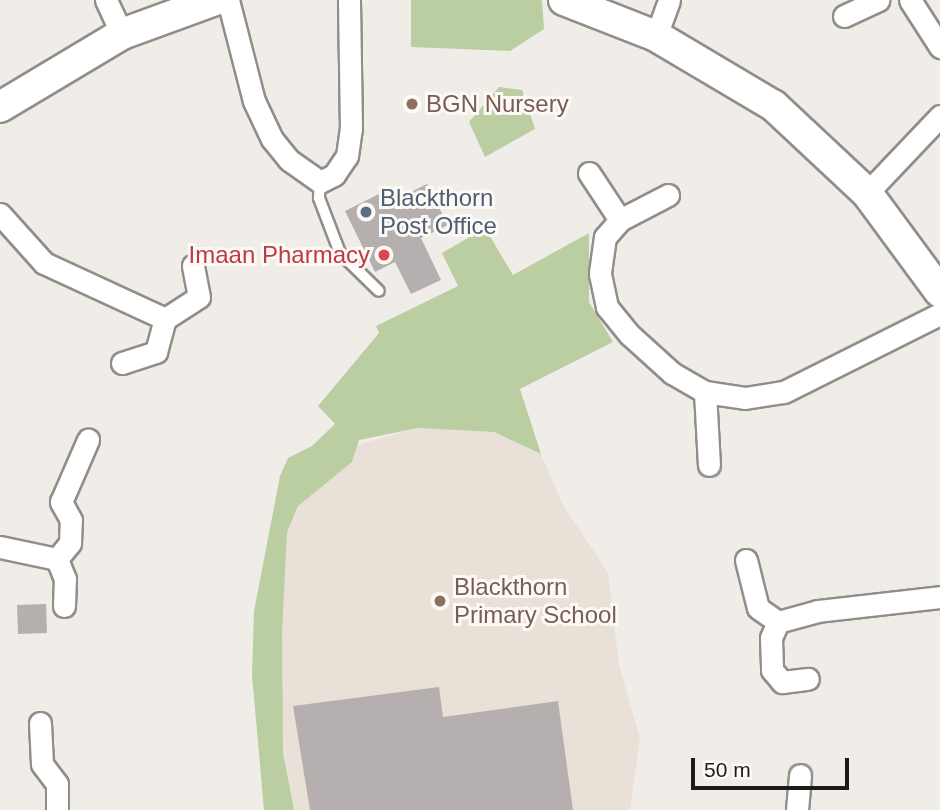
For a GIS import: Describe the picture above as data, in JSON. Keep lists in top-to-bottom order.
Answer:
{
  "places": [
    "BGN Nursery",
    "Blackthorn Post Office",
    "Imaan Pharmacy",
    "Blackthorn Primary School"
  ],
  "scale_bar": "50 m"
}
